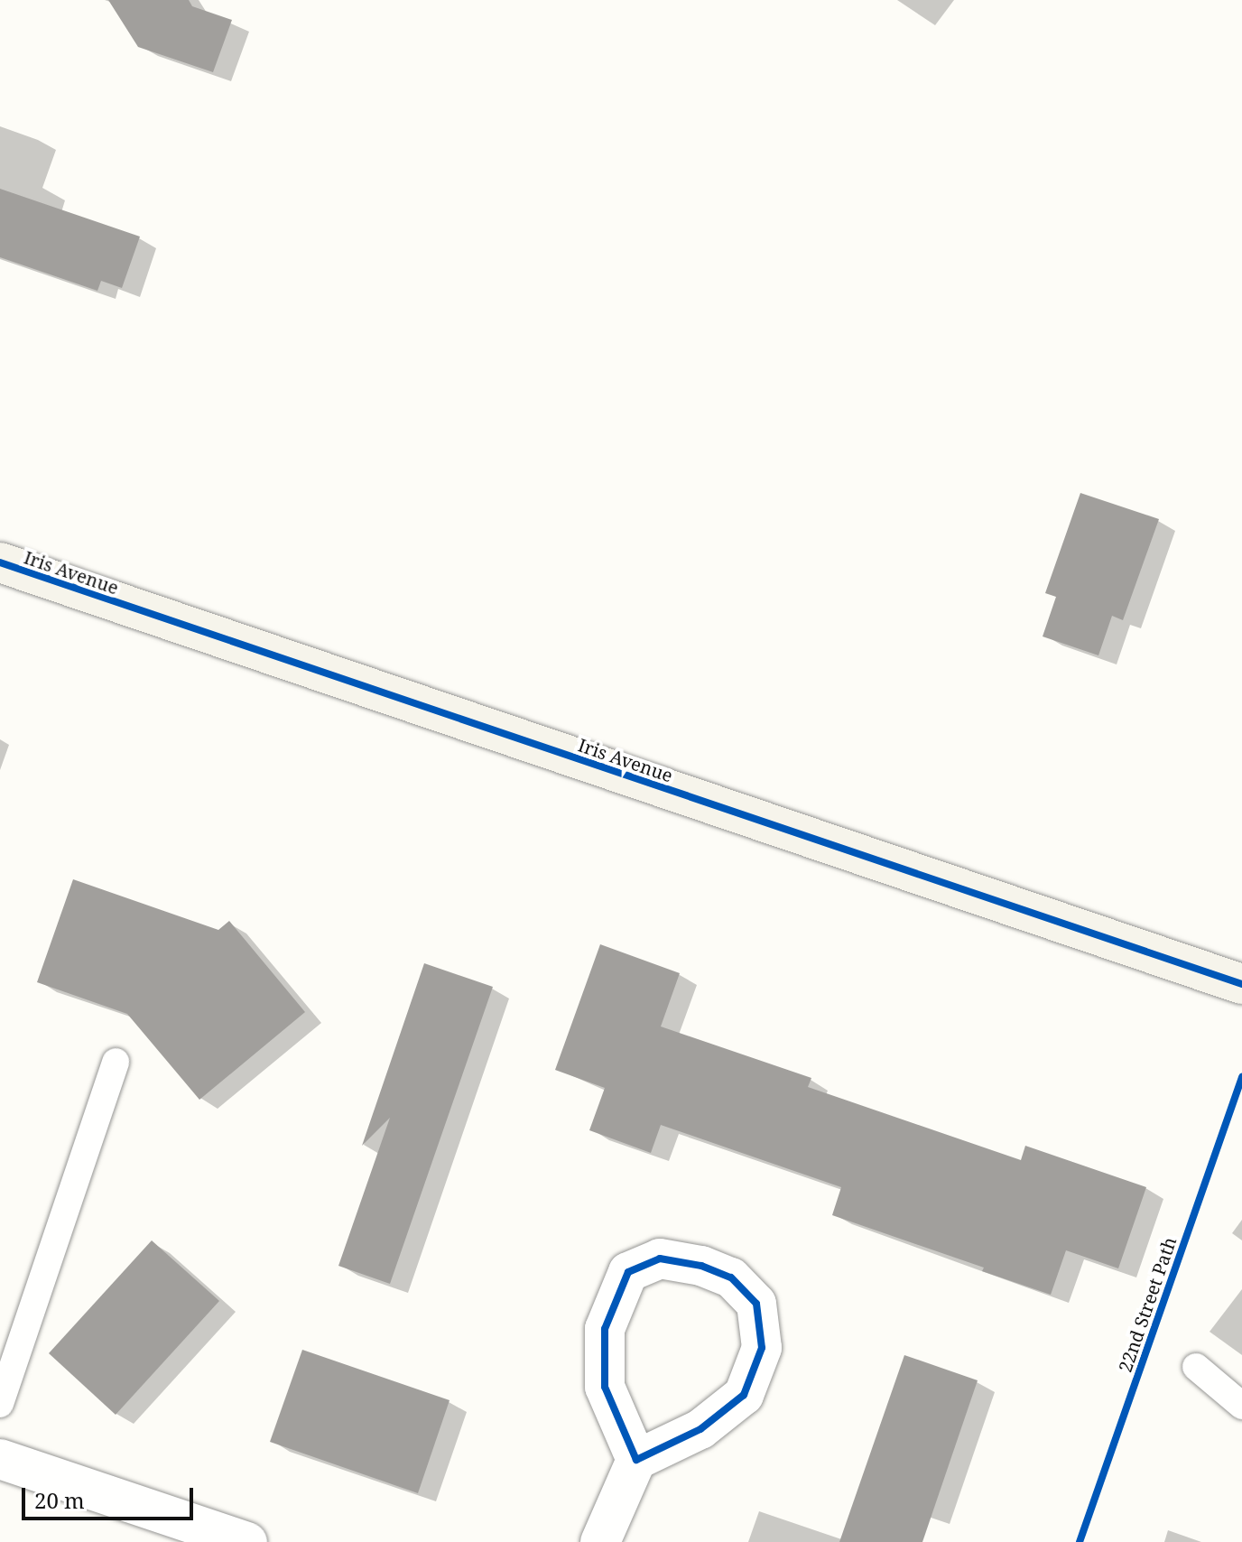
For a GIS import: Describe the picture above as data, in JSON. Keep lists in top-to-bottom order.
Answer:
{
  "streets": {
    "main road": ["Iris Avenue"],
    "cycle path": ["22nd Street Path"]
  },
  "scale_bar": "20 m"
}
